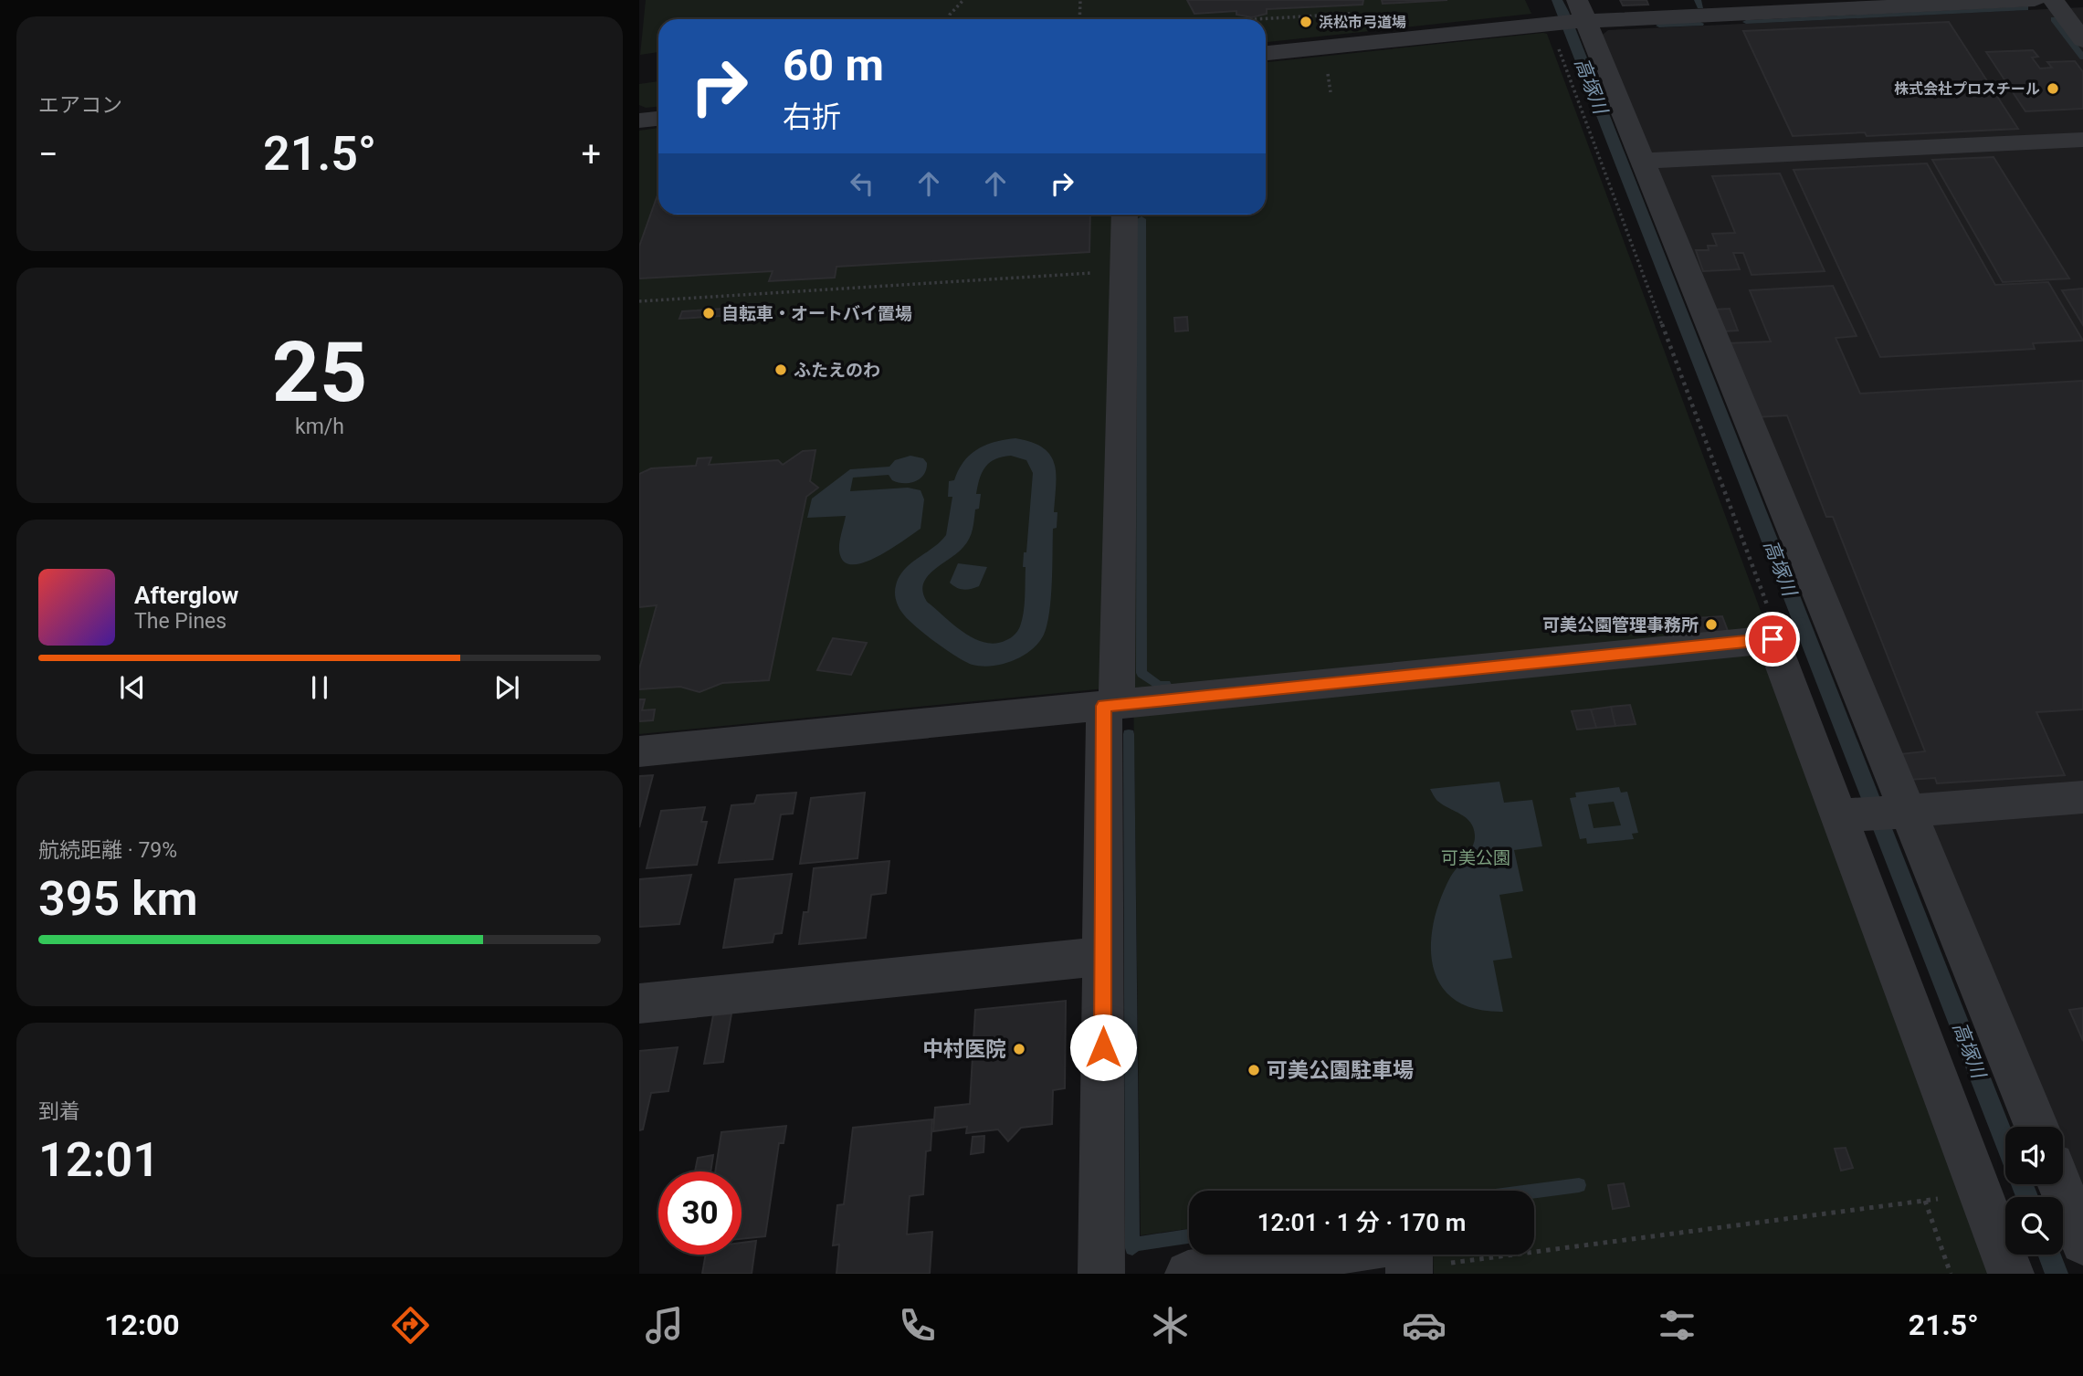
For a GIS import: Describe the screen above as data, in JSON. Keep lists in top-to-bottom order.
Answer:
{
  "water": ["高塚川"],
  "parks": ["可美公園"],
  "places": [
    "浜松市弓道場",
    "株式会社プロスチール",
    "自転車・オートバイ置場",
    "ふたえのわ",
    "可美公園管理事務所",
    "中村医院",
    "可美公園駐車場"
  ],
  "page": {
    "tile": [
      "エアコン",
      ["25", "km/h"],
      ["航続距離 · 79%", "395 km"],
      ["到着", "12:01"]
    ],
    "turn": ["60 m", "右折"],
    "heat": ["−", "21.5°", "+"],
    "song": ["Afterglow", "The Pines"],
    "limit": "30",
    "trip": "12:01 · 1 分 · 170 m",
    "tabs": ["12:00", "21.5°"]
  }
}
